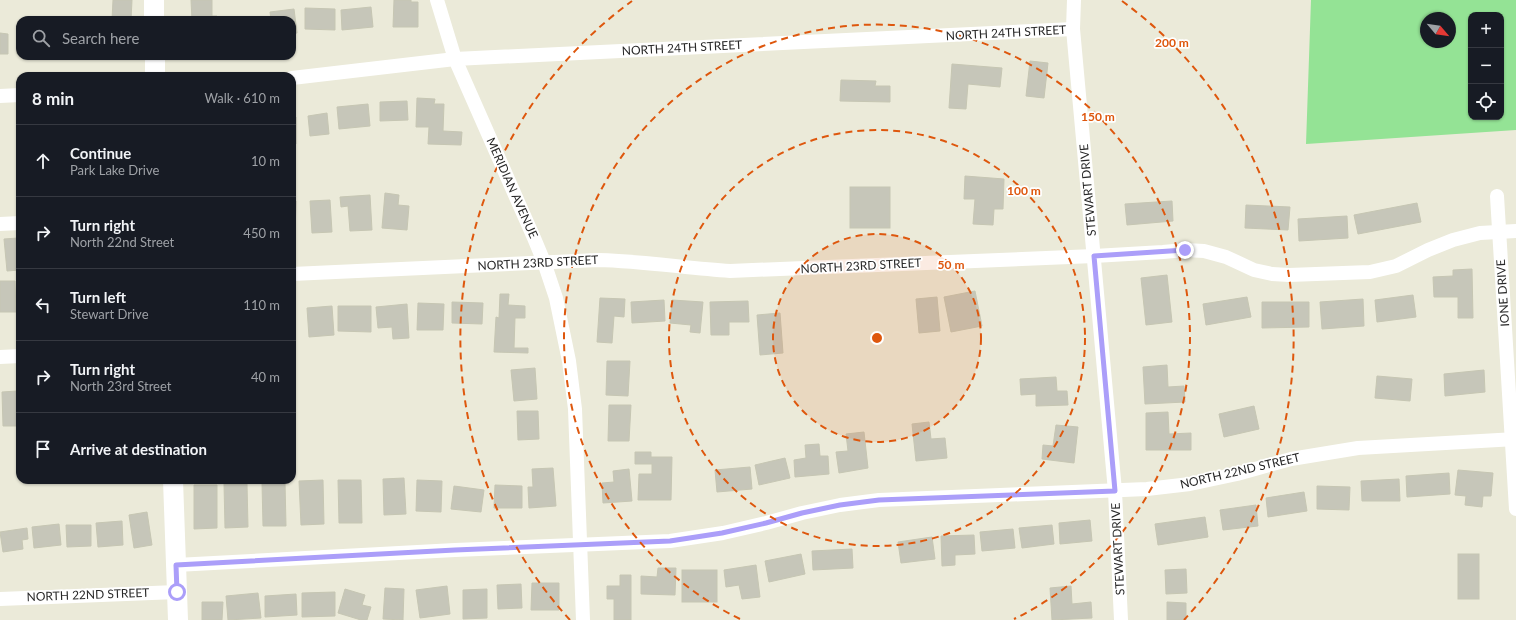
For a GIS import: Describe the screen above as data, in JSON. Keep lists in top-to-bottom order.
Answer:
{
  "streets": {
    "street": [
      "NORTH 24TH STREET",
      "MERIDIAN AVENUE",
      "STEWART DRIVE",
      "NORTH 23RD STREET",
      "IONE DRIVE",
      "NORTH 22ND STREET"
    ]
  },
  "crossings": [
    ["NORTH 24TH STREET", "MERIDIAN AVENUE"],
    ["NORTH 24TH STREET", "STEWART DRIVE"],
    ["MERIDIAN AVENUE", "NORTH 23RD STREET"],
    ["MERIDIAN AVENUE", "NORTH 22ND STREET"],
    ["STEWART DRIVE", "NORTH 23RD STREET"],
    ["STEWART DRIVE", "NORTH 22ND STREET"],
    ["NORTH 23RD STREET", "IONE DRIVE"],
    ["IONE DRIVE", "NORTH 22ND STREET"]
  ],
  "north": "bottom right",
  "page": {
    "map_buttons": ["+", "−"],
    "search": "Search here",
    "heading": ["8 min", "Walk · 610 m"],
    "list": [
      ["Continue", "Park Lake Drive", "10 m"],
      ["Turn right", "North 22nd Street", "450 m"],
      ["Turn left", "Stewart Drive", "110 m"],
      ["Turn right", "North 23rd Street", "40 m"],
      "Arrive at destination"
    ]
  },
  "rings": [
    "200 m",
    "150 m",
    "100 m",
    "50 m"
  ]
}
